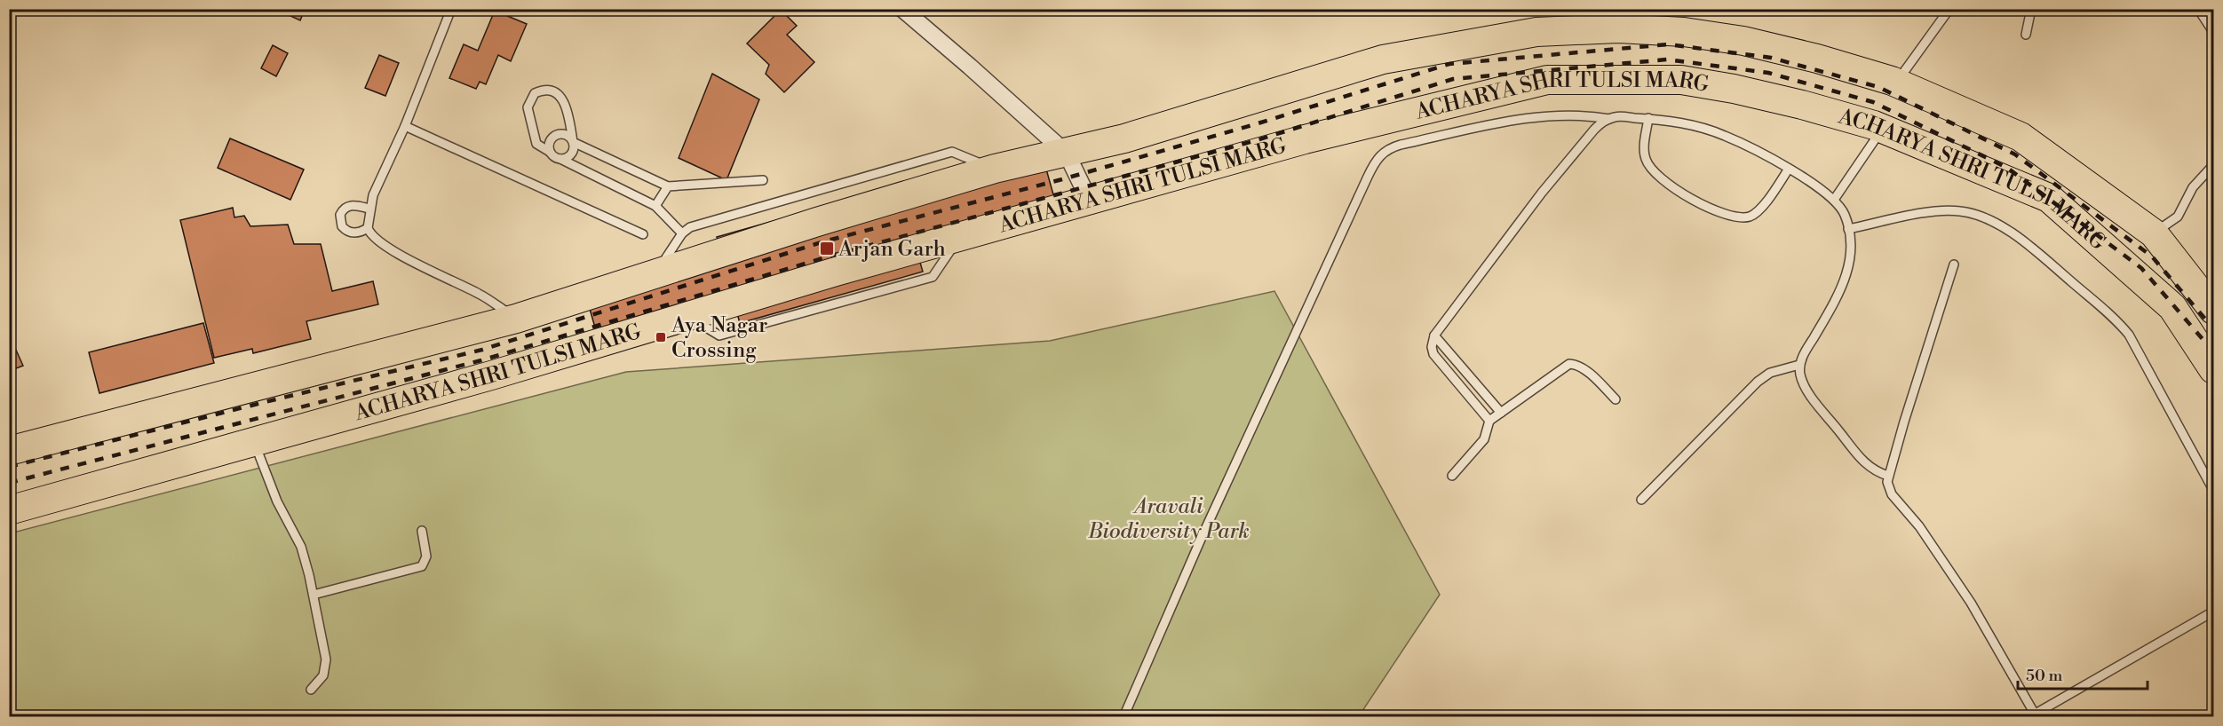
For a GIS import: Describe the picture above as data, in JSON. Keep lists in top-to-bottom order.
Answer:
{
  "streets": {
    "highway": ["ACHARYA SHRI TULSI MARG"]
  },
  "parks": ["Aravali Biodiversity Park"],
  "places": {
    "transit": ["Arjan Garh", "Aya Nagar Crossing"]
  },
  "scale_bar": "50 m"
}
